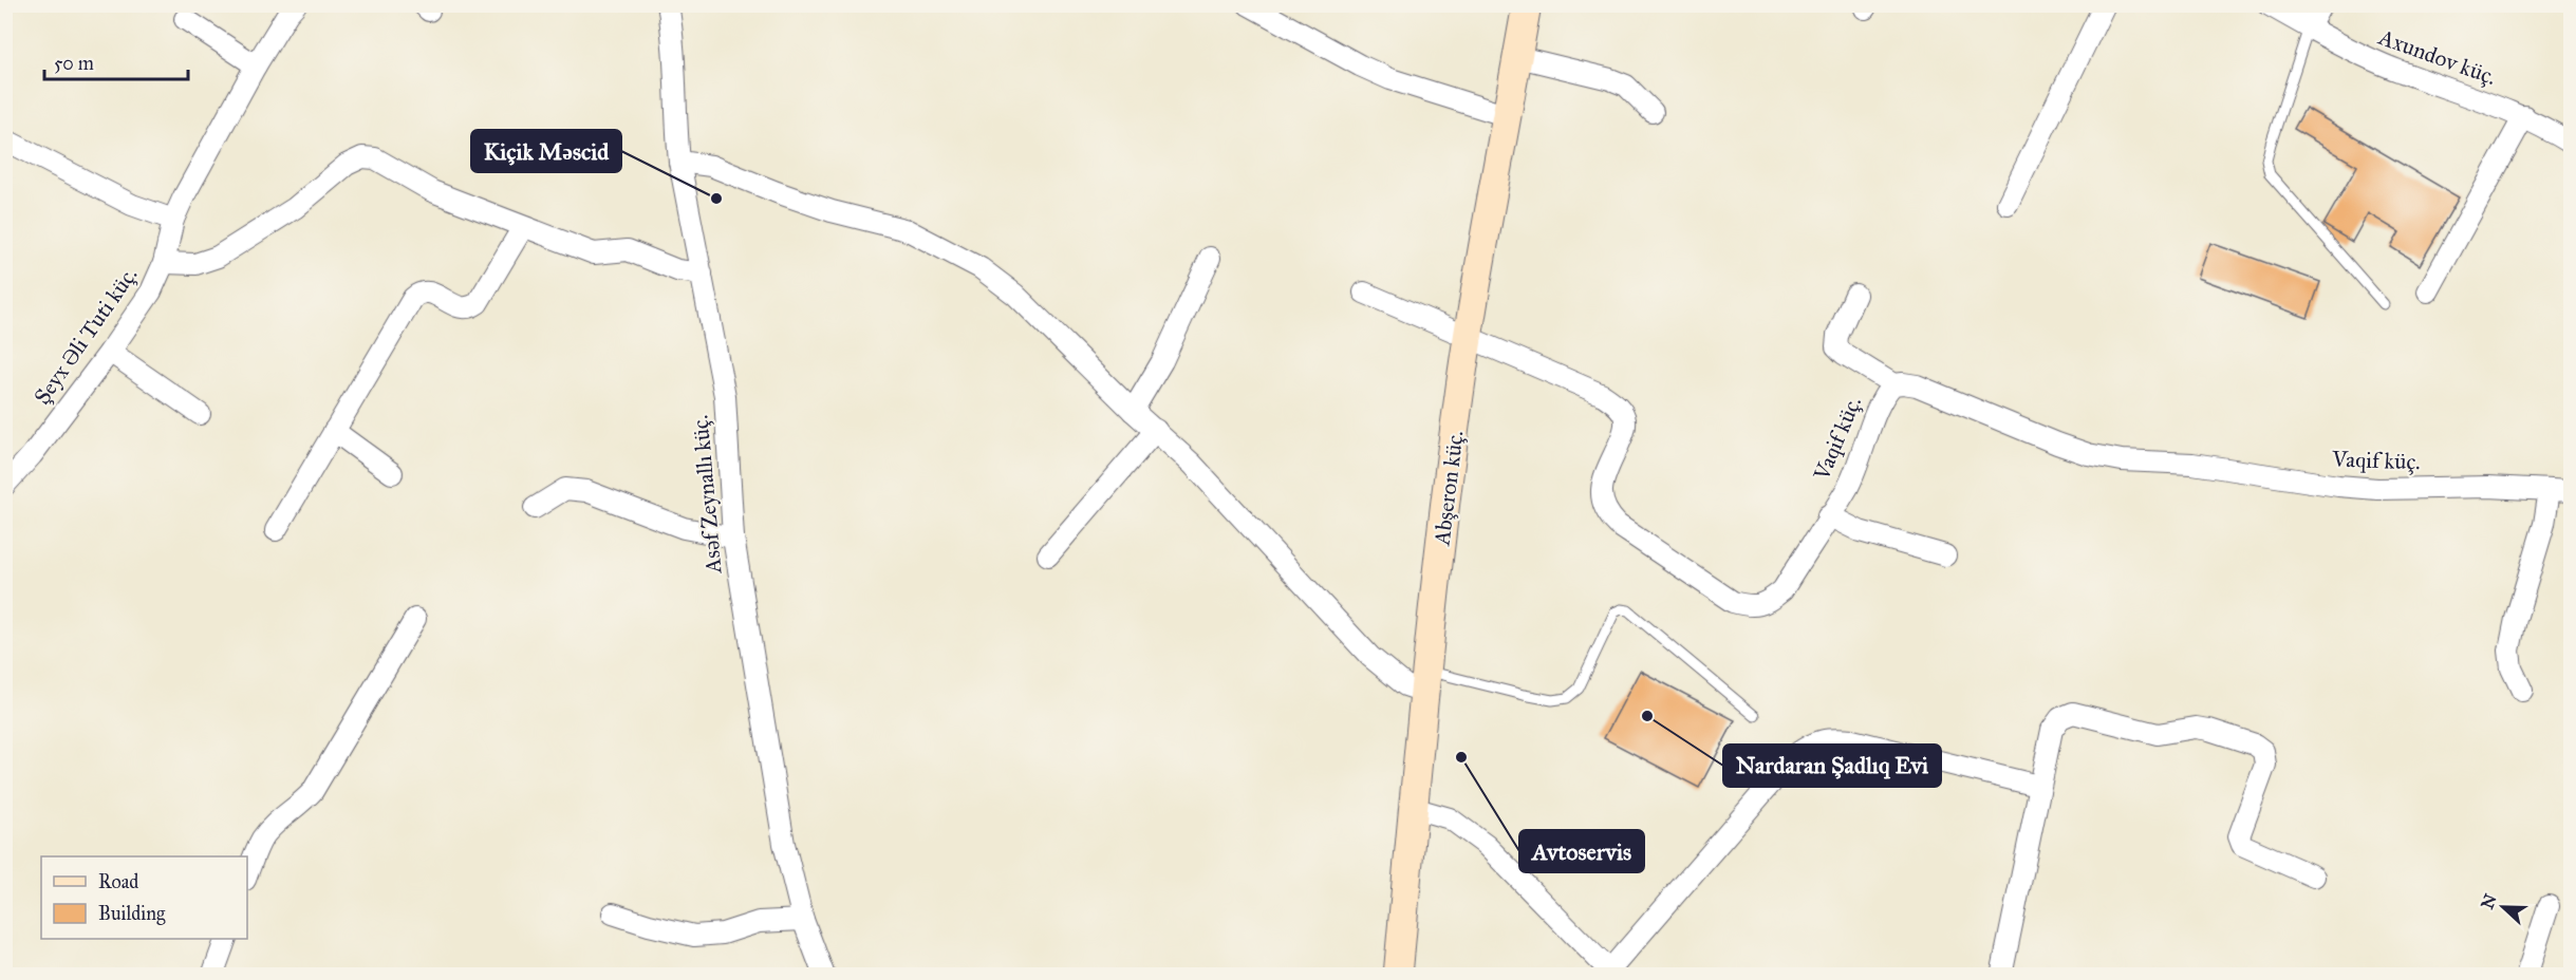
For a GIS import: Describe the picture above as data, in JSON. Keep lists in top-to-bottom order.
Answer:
{
  "streets": {
    "main road": ["Abşeron küç."],
    "street": [
      "Axundov küç.",
      "Şeyx Əli Tuti küç.",
      "Vaqif küç.",
      "Asəf Zeynallı küç."
    ]
  },
  "crossings": [
    ["Vaqif küç.", "Abşeron küç."]
  ],
  "places": ["Kiçik Məscid", "Nardaran Şadlıq Evi", "Avtoservis"],
  "legend": ["Road", "Building"],
  "scale_bar": "50 m",
  "north": "left"
}
